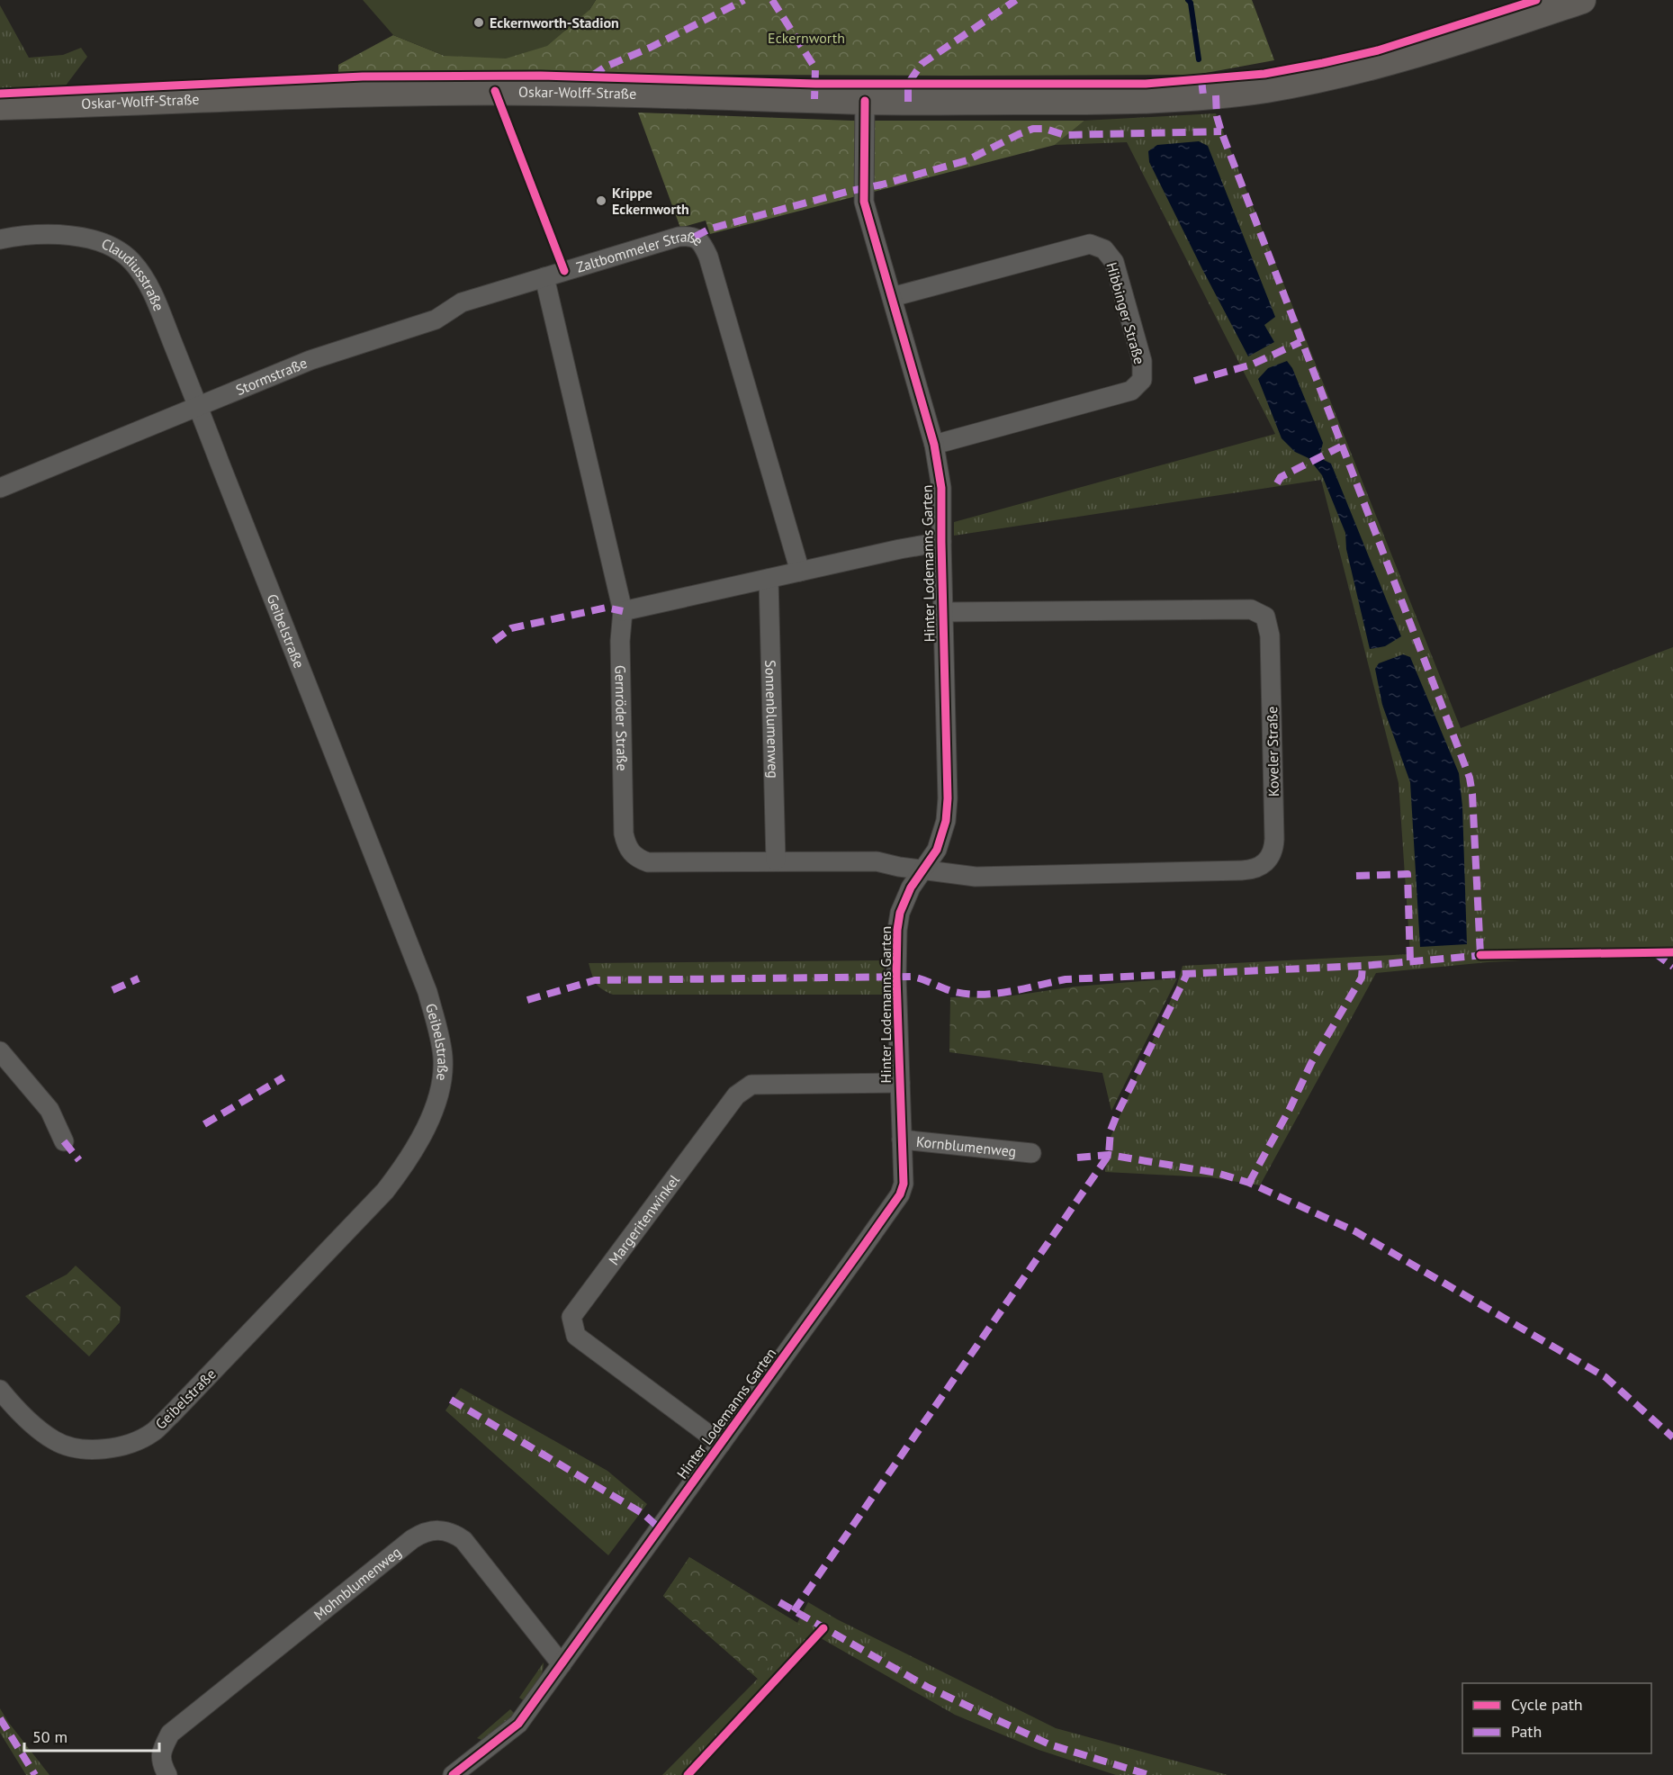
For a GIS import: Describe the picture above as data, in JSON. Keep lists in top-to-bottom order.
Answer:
{
  "streets": {
    "street": [
      "Oskar-Wolff-Straße",
      "Zaltbommeler Straße",
      "Claudiusstraße",
      "Hibbinger Straße",
      "Stormstraße",
      "Hinter Lodemanns Garten",
      "Geibelstraße",
      "Gernröder Straße",
      "Sonnenblumenweg",
      "Koveler Straße",
      "Kornblumenweg",
      "Margeritenwinkel",
      "Mohnblumenweg"
    ]
  },
  "crossings": [
    ["Oskar-Wolff-Straße", "Hinter Lodemanns Garten"],
    ["Zaltbommeler Straße", "Stormstraße"],
    ["Claudiusstraße", "Stormstraße"],
    ["Claudiusstraße", "Geibelstraße"],
    ["Hibbinger Straße", "Hinter Lodemanns Garten"],
    ["Stormstraße", "Geibelstraße"],
    ["Hinter Lodemanns Garten", "Gernröder Straße"],
    ["Hinter Lodemanns Garten", "Koveler Straße"],
    ["Hinter Lodemanns Garten", "Kornblumenweg"],
    ["Hinter Lodemanns Garten", "Margeritenwinkel"],
    ["Hinter Lodemanns Garten", "Mohnblumenweg"],
    ["Gernröder Straße", "Sonnenblumenweg"],
    ["Gernröder Straße", "Koveler Straße"]
  ],
  "parks": ["Eckernworth"],
  "places": ["Eckernworth-Stadion", "Krippe Eckernworth"],
  "legend": ["Cycle path", "Path"],
  "scale_bar": "50 m"
}
